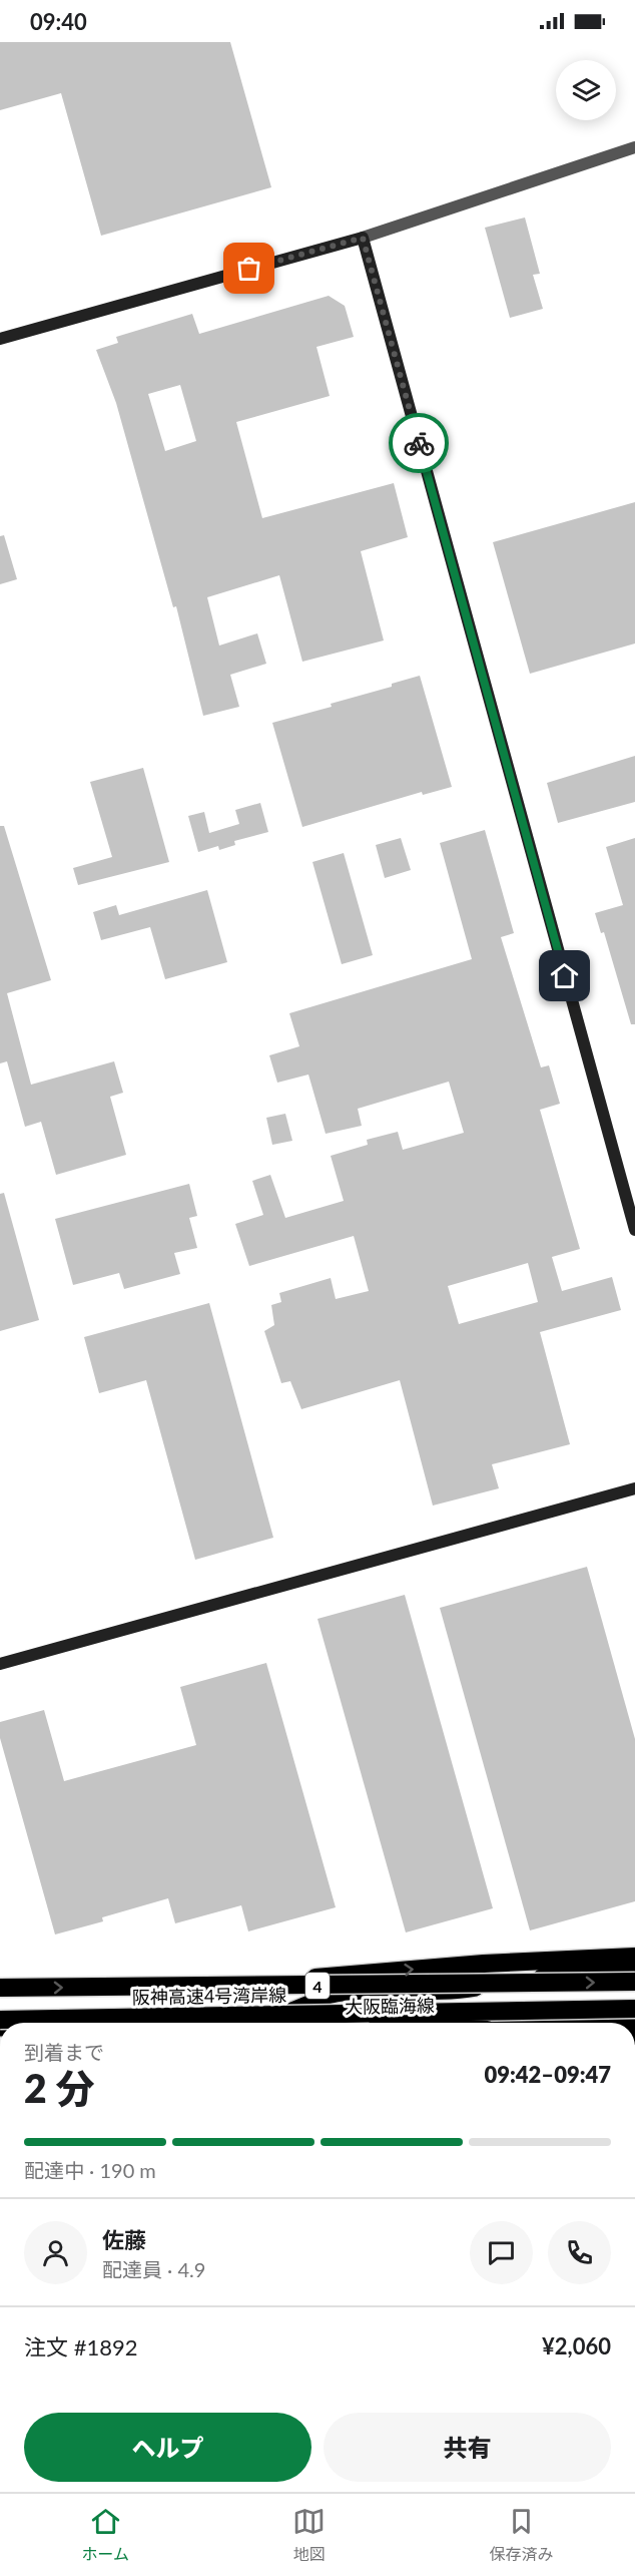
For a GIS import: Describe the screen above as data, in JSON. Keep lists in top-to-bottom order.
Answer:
{
  "streets": {
    "highway": ["4", "阪神高速4号湾岸線"]
  },
  "page": {
    "status": "09:40",
    "heading": ["2 分", "到着まで", "09:42–09:47"],
    "panel": [
      "佐藤",
      "配達員 · 4.9",
      "注文 #1892",
      "¥2,060"
    ],
    "bar": "配達中 · 190 m",
    "buttons": ["ヘルプ", "共有"],
    "tabs": ["ホーム", "地図", "保存済み"]
  }
}
